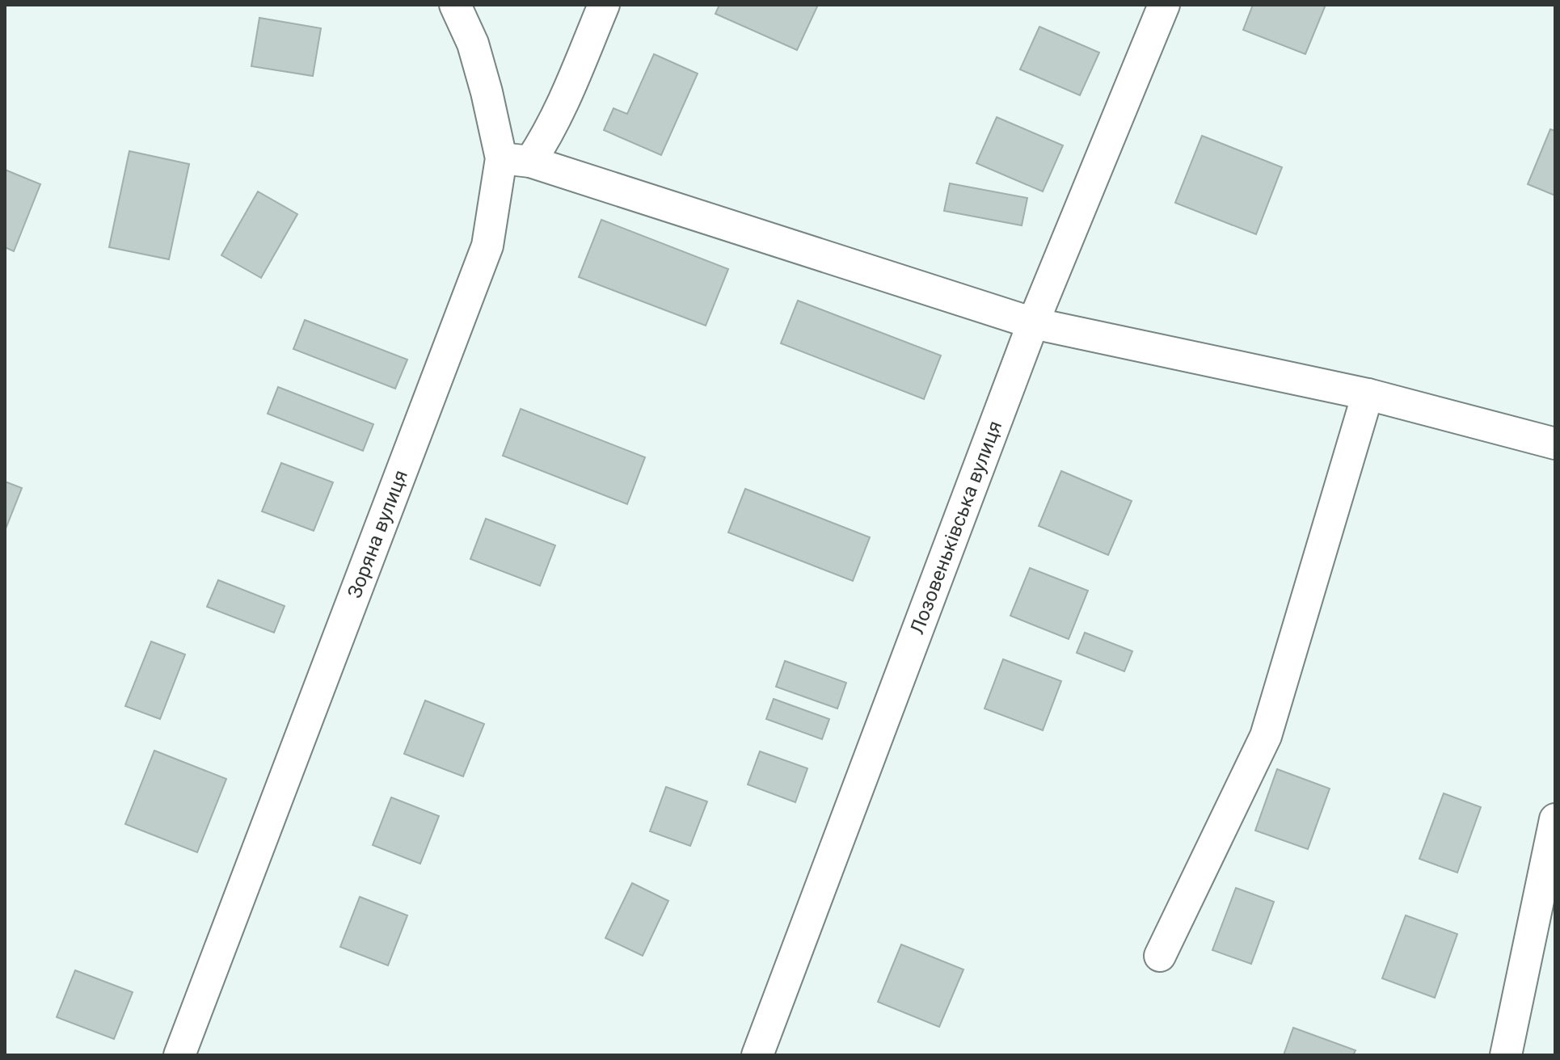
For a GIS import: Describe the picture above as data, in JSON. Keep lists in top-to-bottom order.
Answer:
{
  "streets": {
    "street": ["Лозовеньківська вулиця", "Зоряна вулиця"]
  }
}
